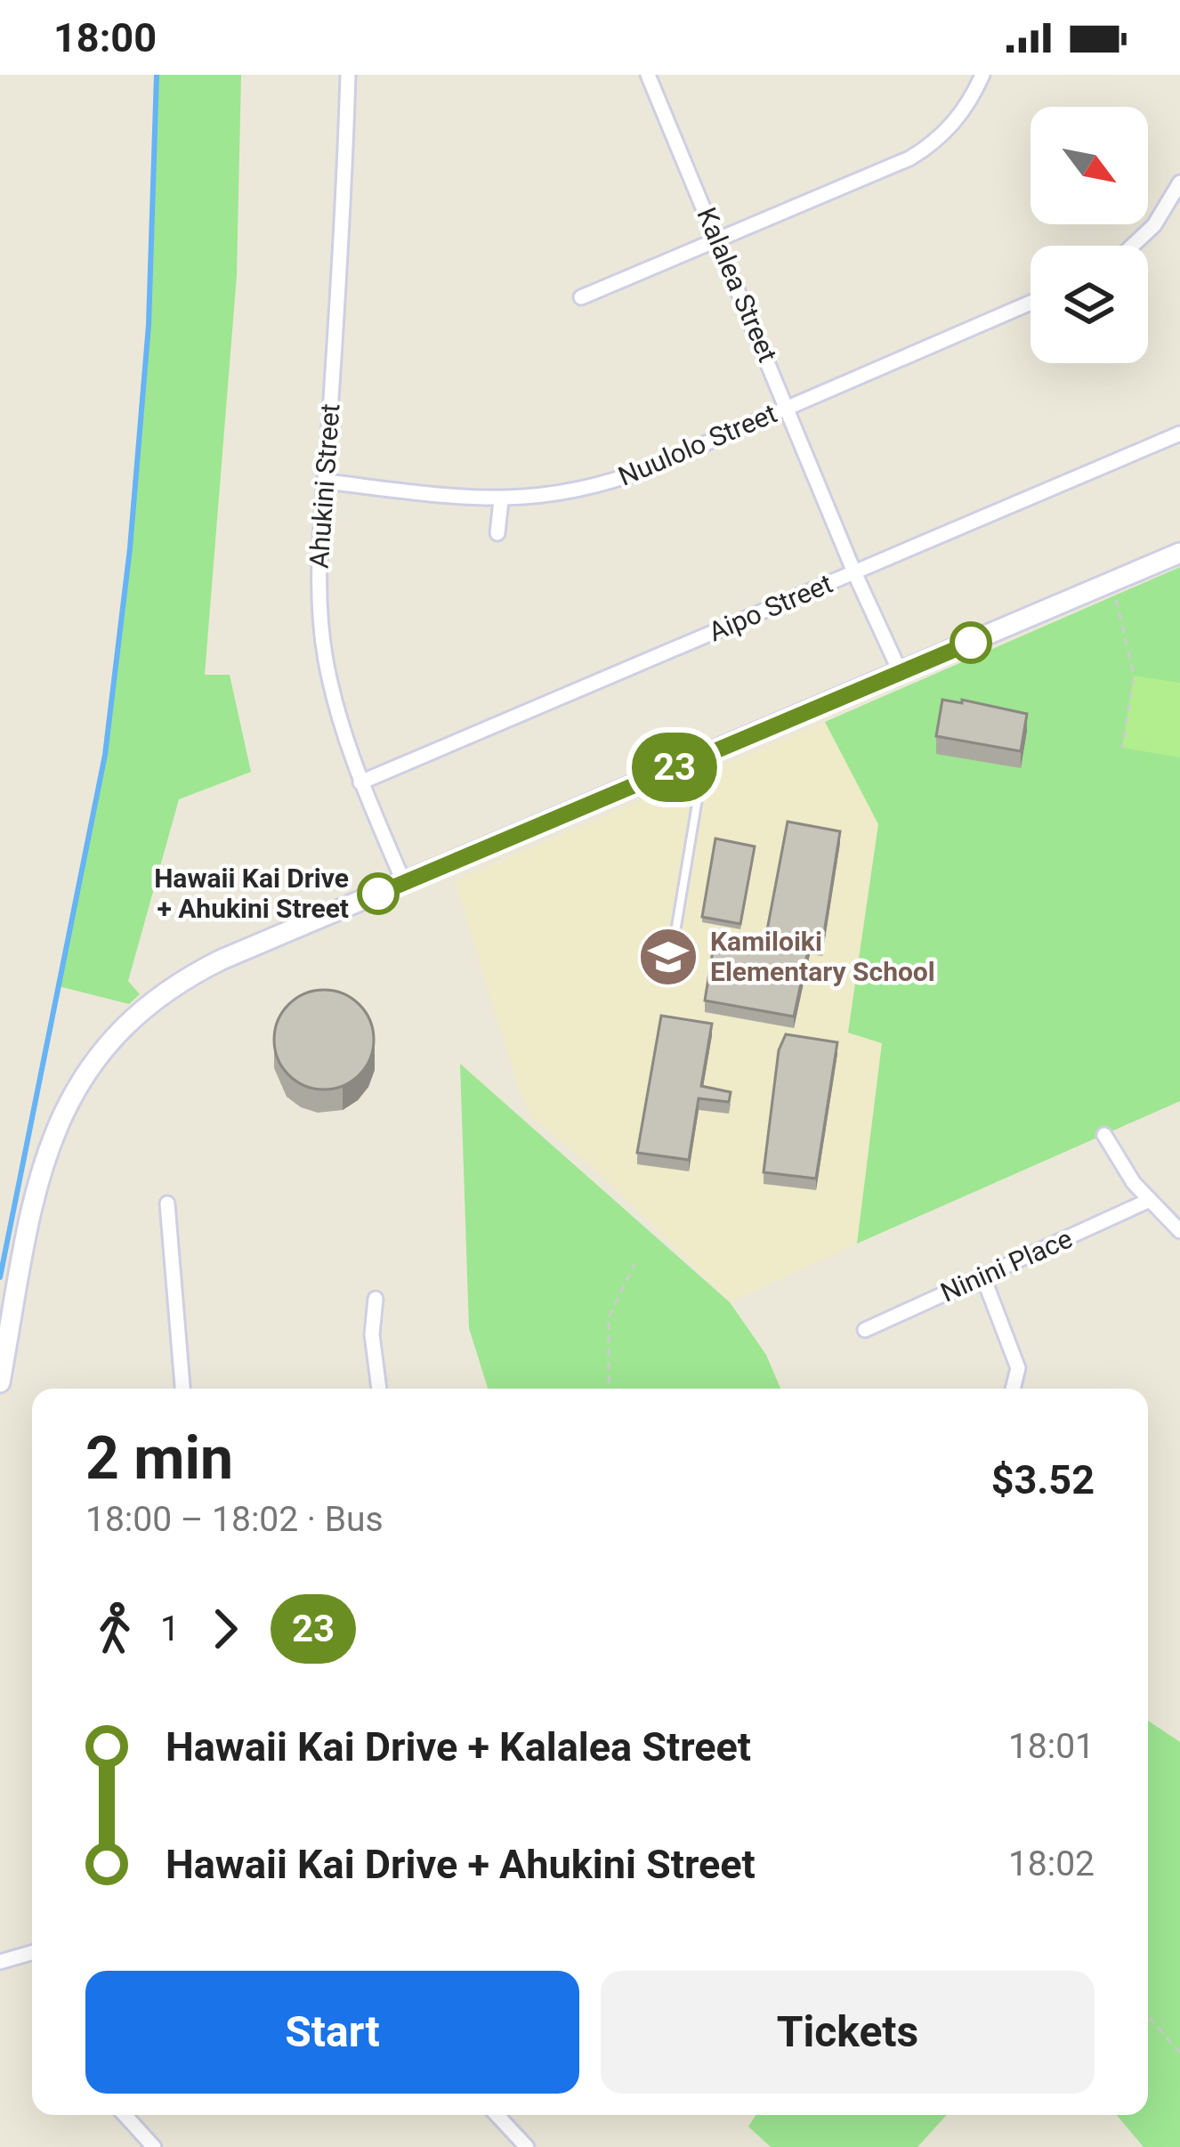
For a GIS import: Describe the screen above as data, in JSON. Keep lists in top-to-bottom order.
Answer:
{
  "streets": {
    "street": [
      "Kalalea Street",
      "Nuulolo Street",
      "Ahukini Street",
      "Aipo Street",
      "Ninini Place"
    ]
  },
  "crossings": [
    ["Kalalea Street", "Nuulolo Street"],
    ["Kalalea Street", "Aipo Street"],
    ["Nuulolo Street", "Ahukini Street"],
    ["Ahukini Street", "Aipo Street"]
  ],
  "places": {
    "other": ["Hawaii Kai Drive + Ahukini Street"],
    "school or university": ["Kamiloiki Elementary School"]
  },
  "lines": ["bus line 23"],
  "north": "bottom right",
  "page": {
    "status": "18:00",
    "on_map": "23",
    "heading": ["2 min", "18:00 – 18:02 · Bus", "$3.52"],
    "legs": ["1", "23"],
    "list": [
      {
        "name": "Hawaii Kai Drive + Kalalea Street",
        "value": "18:01"
      },
      {
        "name": "Hawaii Kai Drive + Ahukini Street",
        "value": "18:02"
      }
    ],
    "buttons": ["Start", "Tickets"]
  }
}
